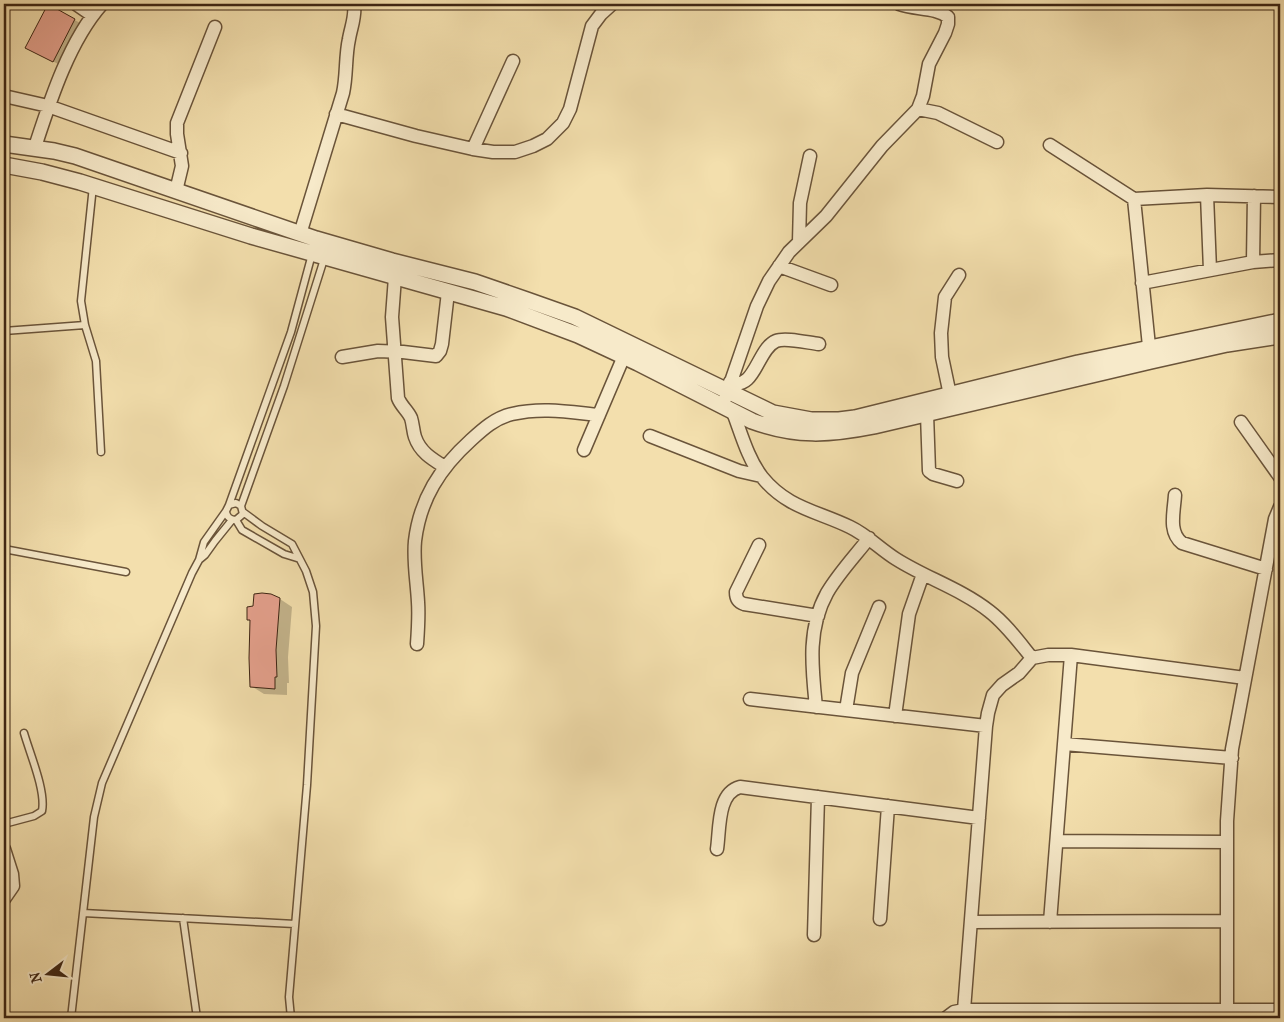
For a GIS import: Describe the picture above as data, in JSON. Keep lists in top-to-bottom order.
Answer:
{
  "north": "left"
}
